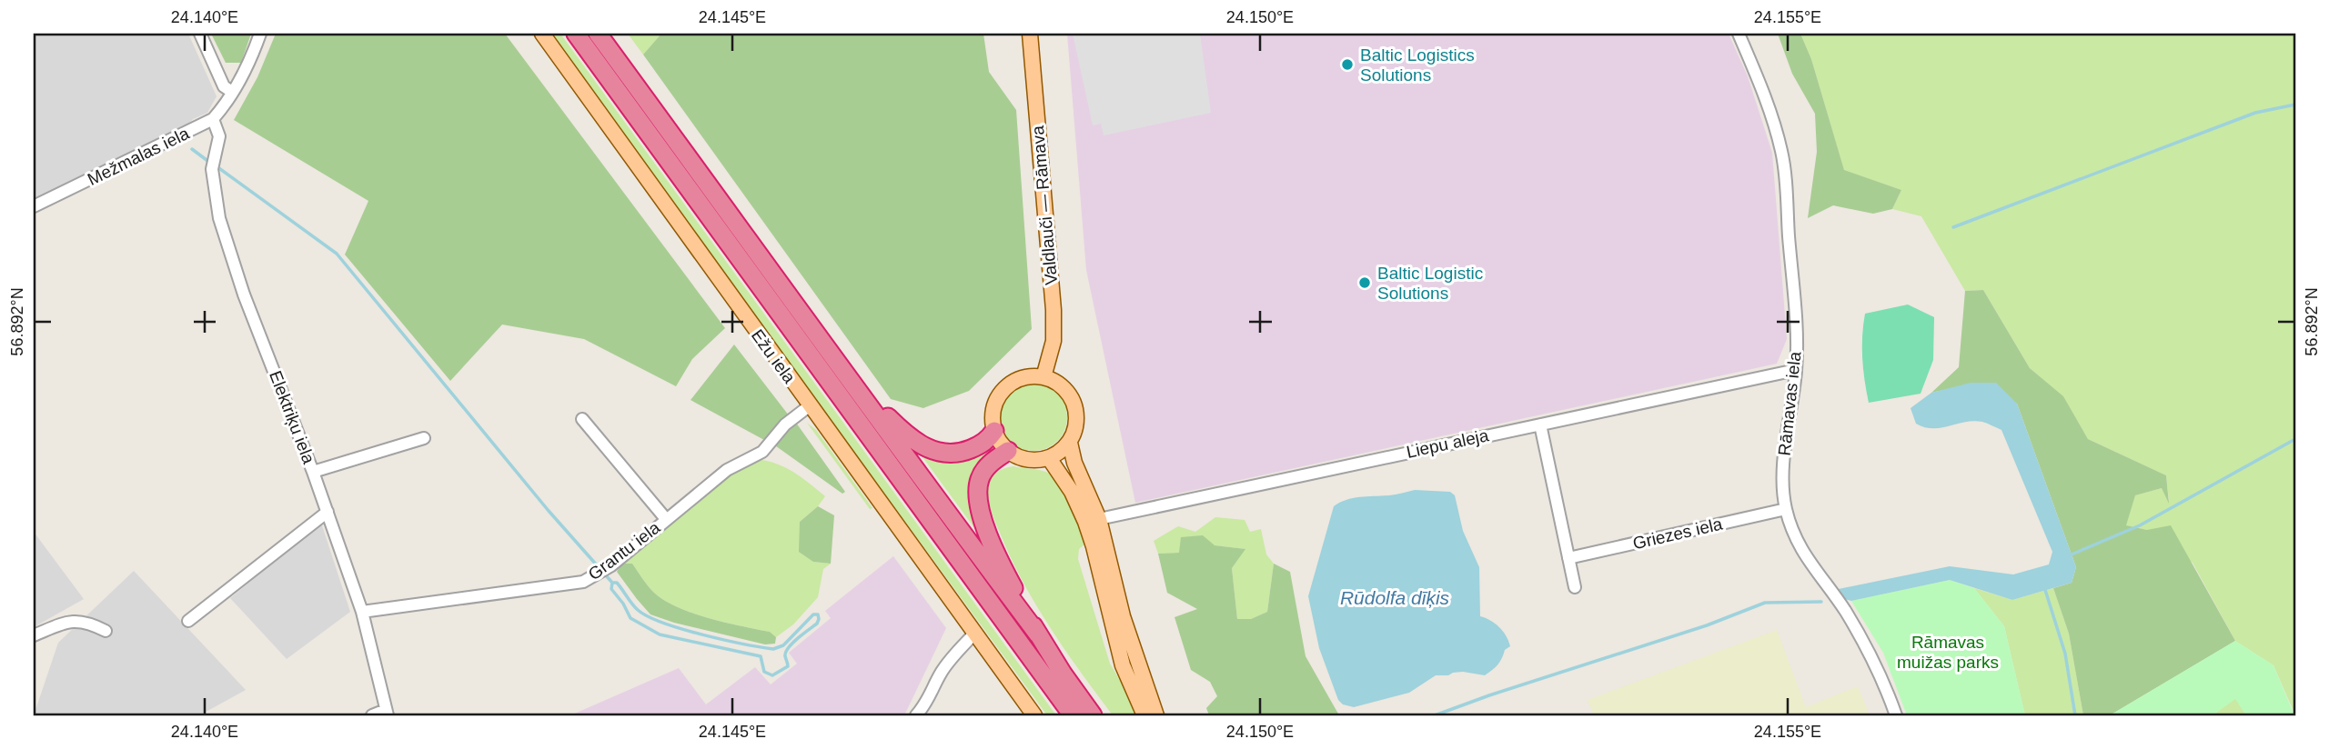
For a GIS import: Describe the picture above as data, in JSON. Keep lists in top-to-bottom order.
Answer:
{
  "streets": {
    "main road": ["Valdlauči — Rāmava", "Ežu iela"],
    "street": [
      "Mežmalas iela",
      "Rāmavas iela",
      "Elektriķu iela",
      "Liepu aleja",
      "Griezes iela",
      "Grantu iela"
    ]
  },
  "crossings": [
    ["Mežmalas iela", "Elektriķu iela"],
    ["Ežu iela", "Grantu iela"],
    ["Rāmavas iela", "Liepu aleja"],
    ["Rāmavas iela", "Griezes iela"],
    ["Elektriķu iela", "Grantu iela"]
  ],
  "water": ["Rūdolfa dīķis"],
  "parks": ["Rāmavas muižas parks"],
  "places": ["Baltic Logistics Solutions", "Baltic Logistic Solutions"],
  "coordinates": [
    "24.140°E",
    "24.145°E",
    "24.150°E",
    "24.155°E",
    "56.892°N"
  ]
}
